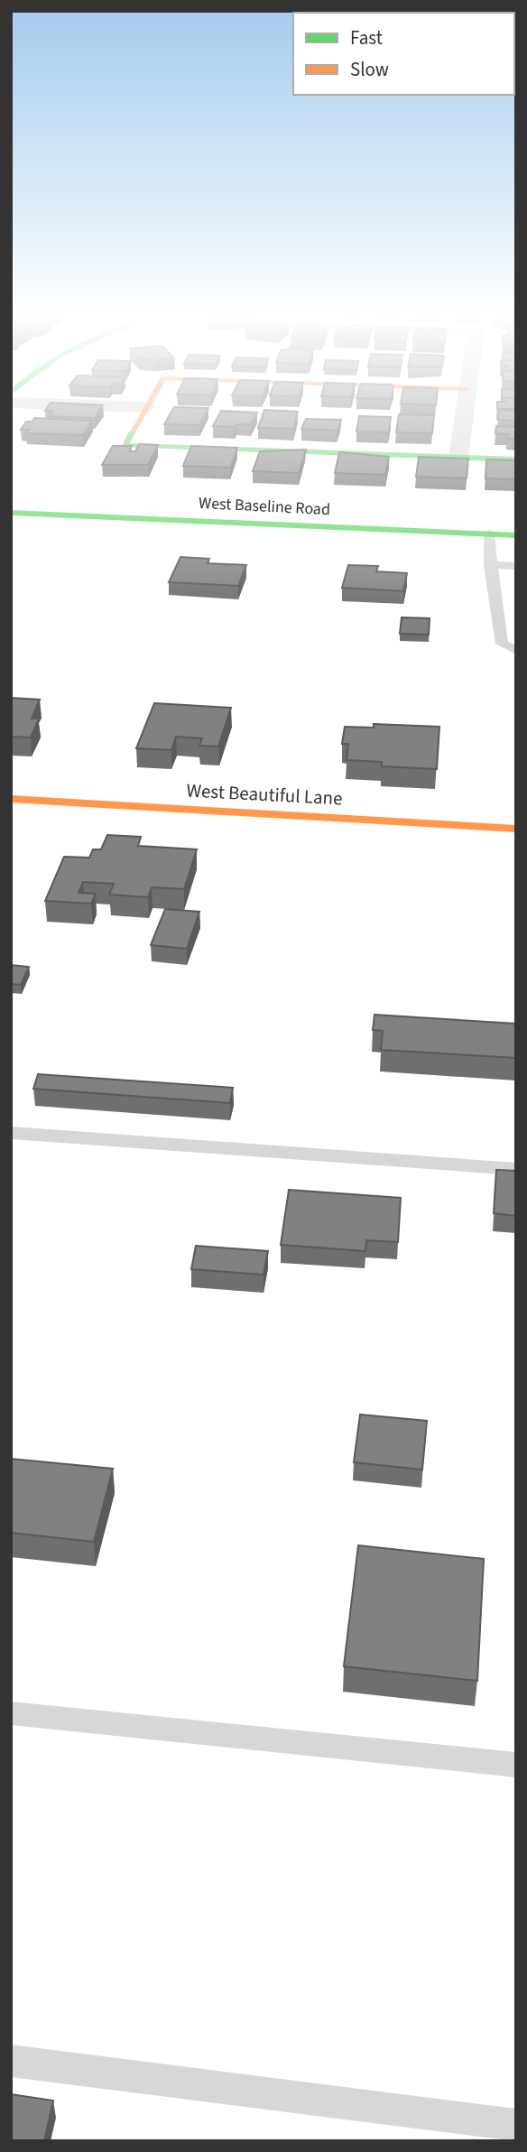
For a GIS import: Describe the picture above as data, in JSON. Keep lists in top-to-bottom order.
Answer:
{
  "streets": {
    "street": ["West Baseline Road", "West Beautiful Lane"]
  },
  "legend": ["Fast", "Slow"]
}
